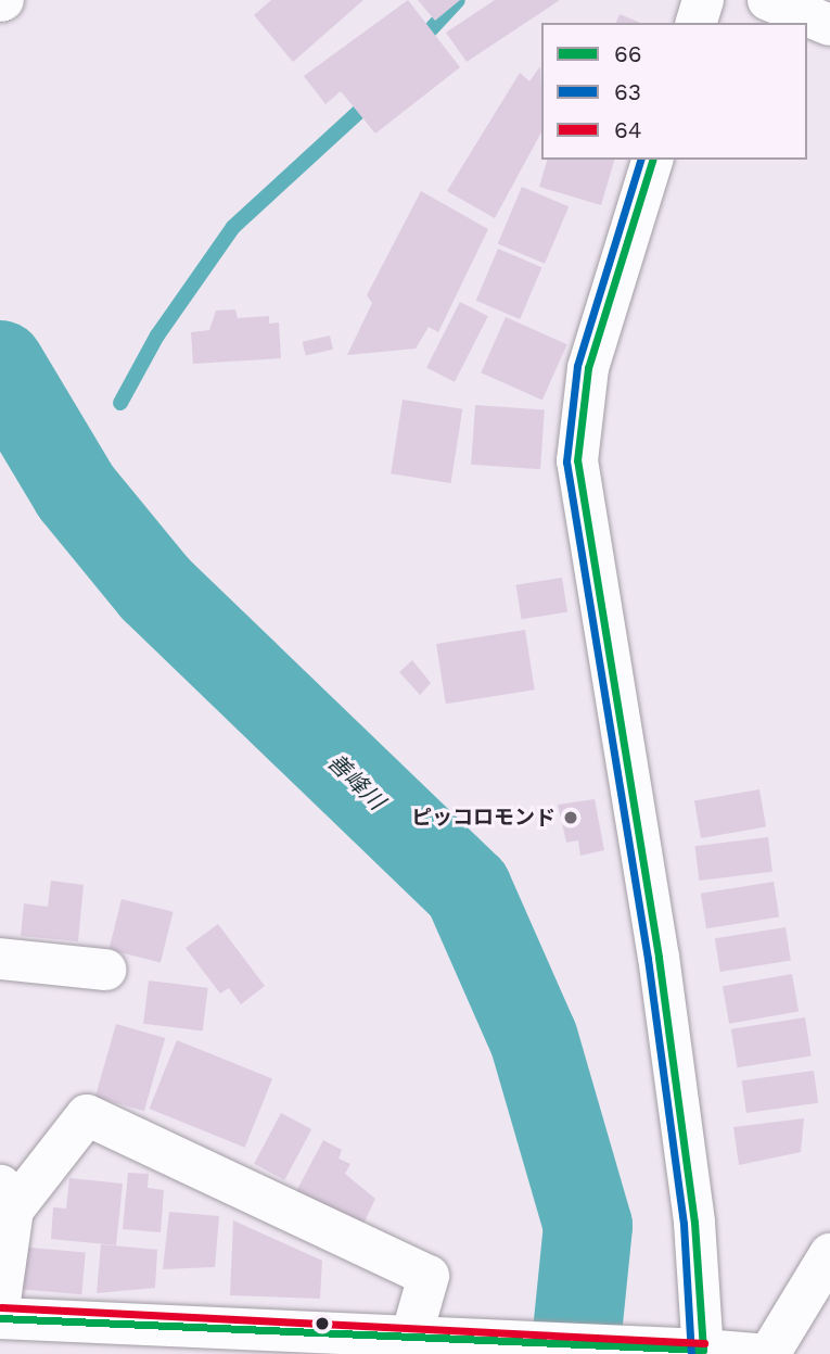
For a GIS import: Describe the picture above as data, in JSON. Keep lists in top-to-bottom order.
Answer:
{
  "water": ["善峰川"],
  "places": ["ピッコロモンド"],
  "lines": ["transit line 66", "transit line 63", "transit line 64"],
  "legend": ["66", "63", "64"]
}
